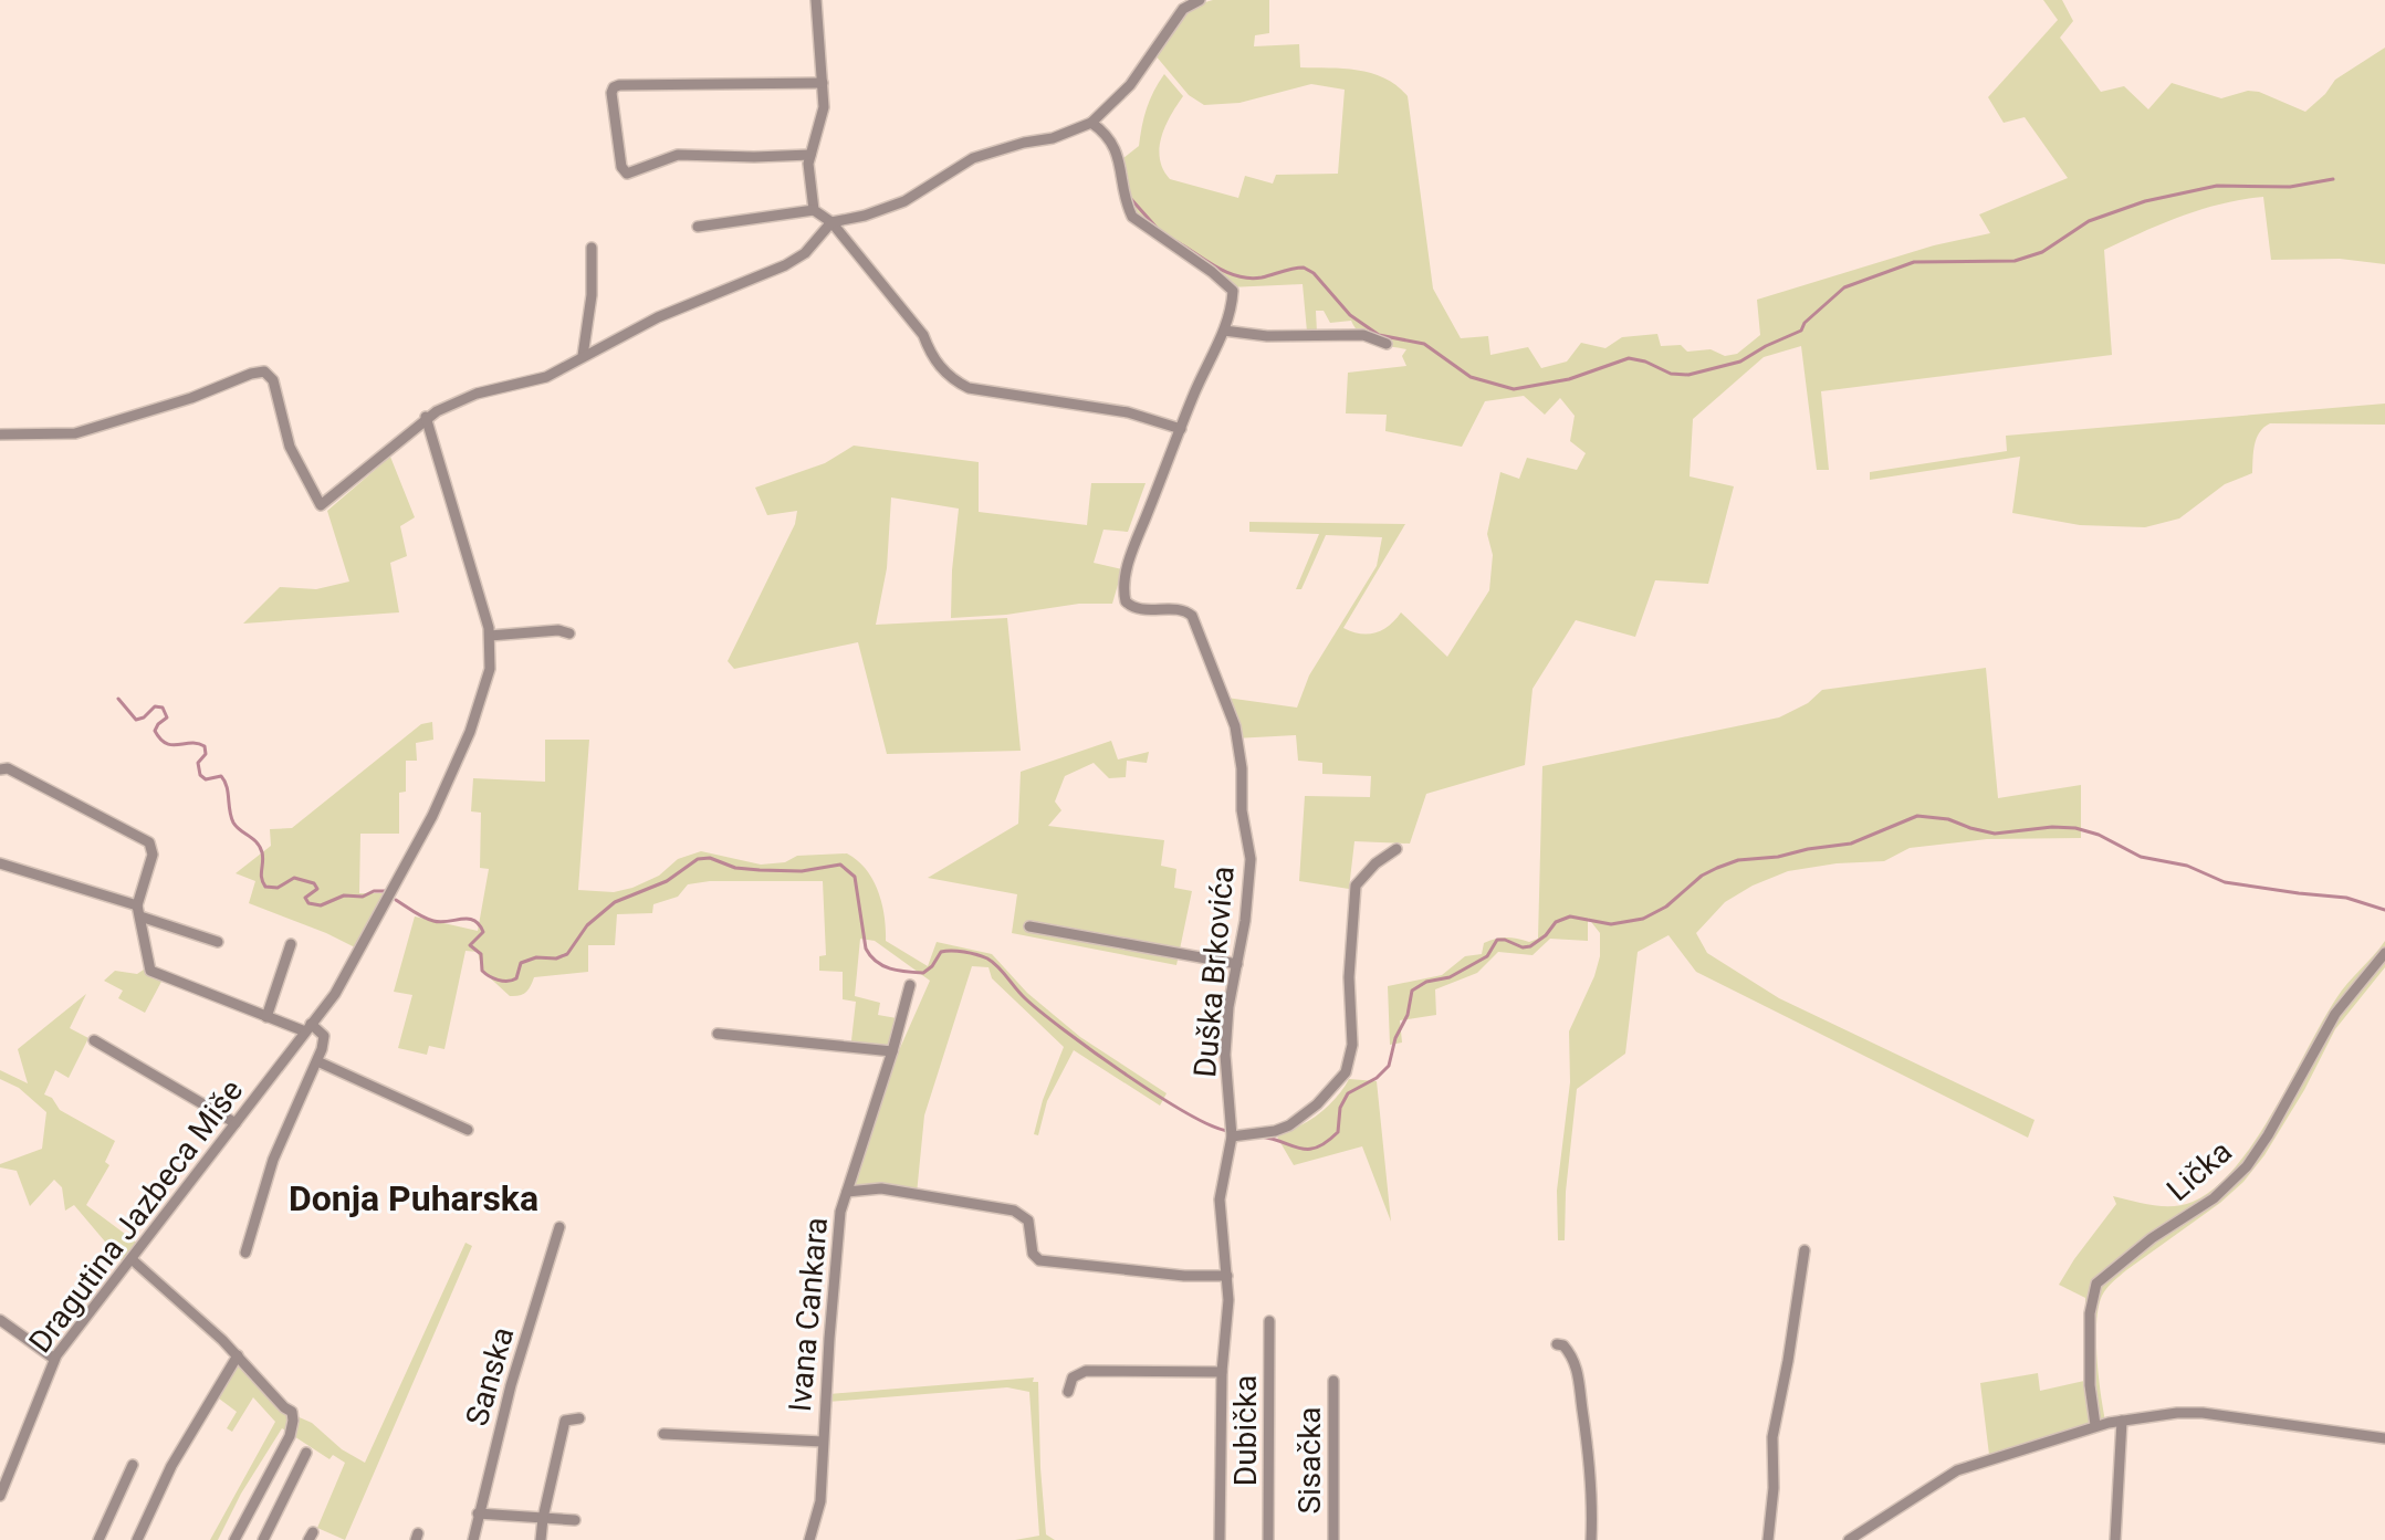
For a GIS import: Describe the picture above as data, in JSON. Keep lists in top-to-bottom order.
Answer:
{
  "streets": {
    "street": [
      "Duška Brkovića",
      "Lička",
      "Dragutina Jazbeca Miše",
      "Ivana Cankara",
      "Sanska",
      "Dubička",
      "Sisačka"
    ]
  },
  "crossings": [
    ["Duška Brkovića", "Ivana Cankara"]
  ],
  "districts": ["Donja Puharska"]
}
